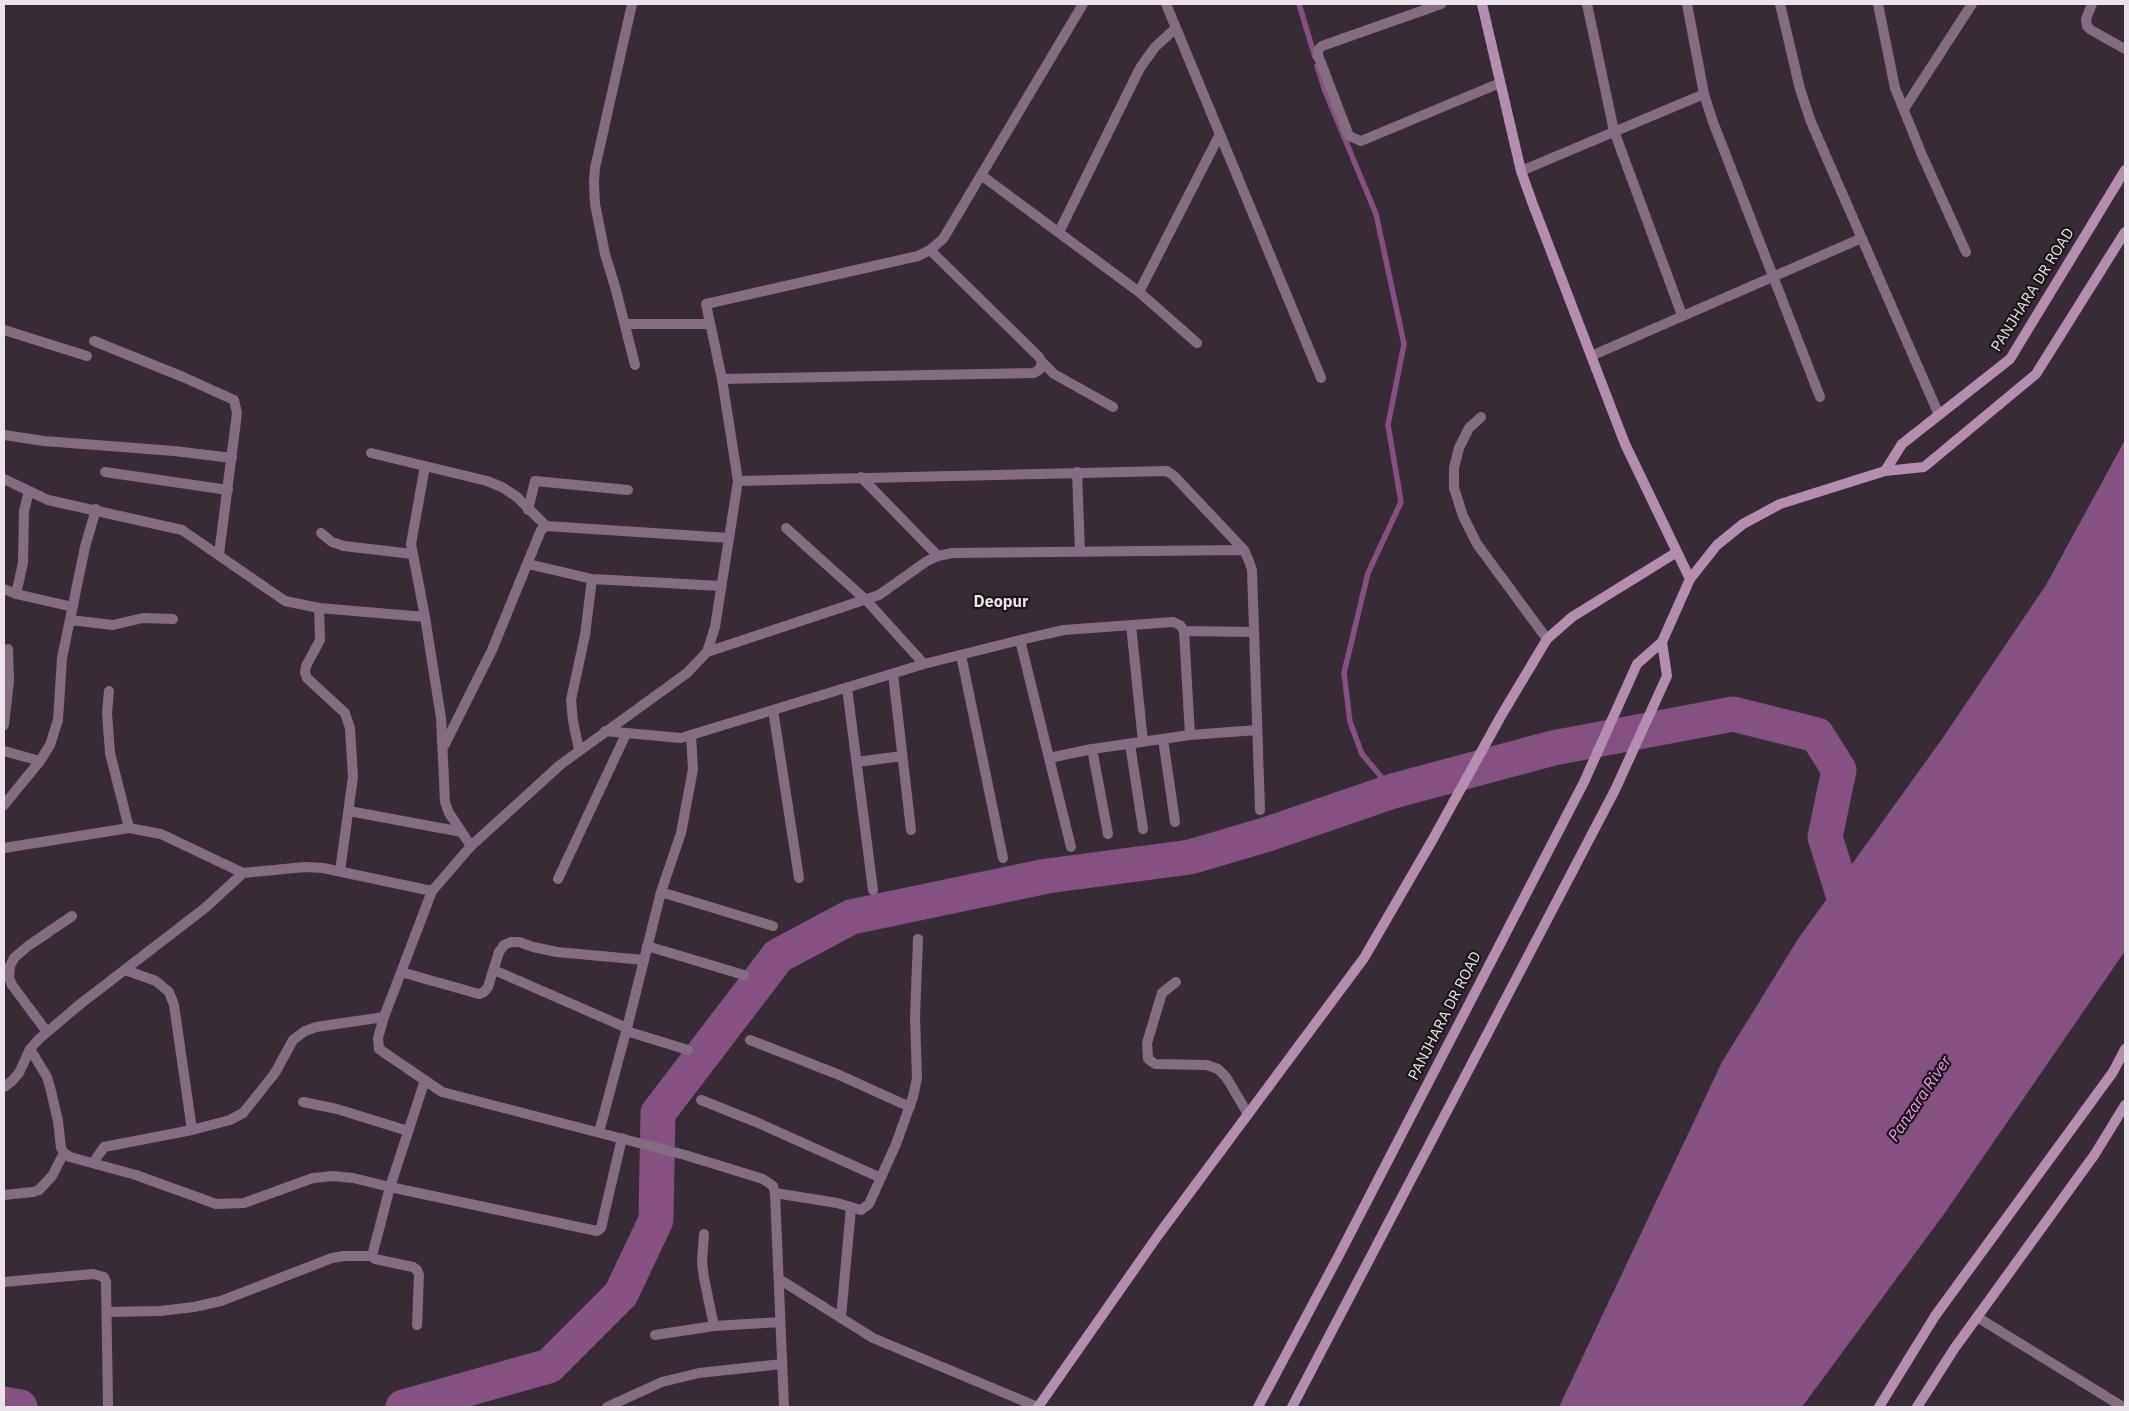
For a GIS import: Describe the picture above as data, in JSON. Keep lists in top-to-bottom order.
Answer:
{
  "streets": {
    "street": ["PANJHARA DR ROAD"]
  },
  "districts": ["Deopur"],
  "water": ["Panzara River"]
}
